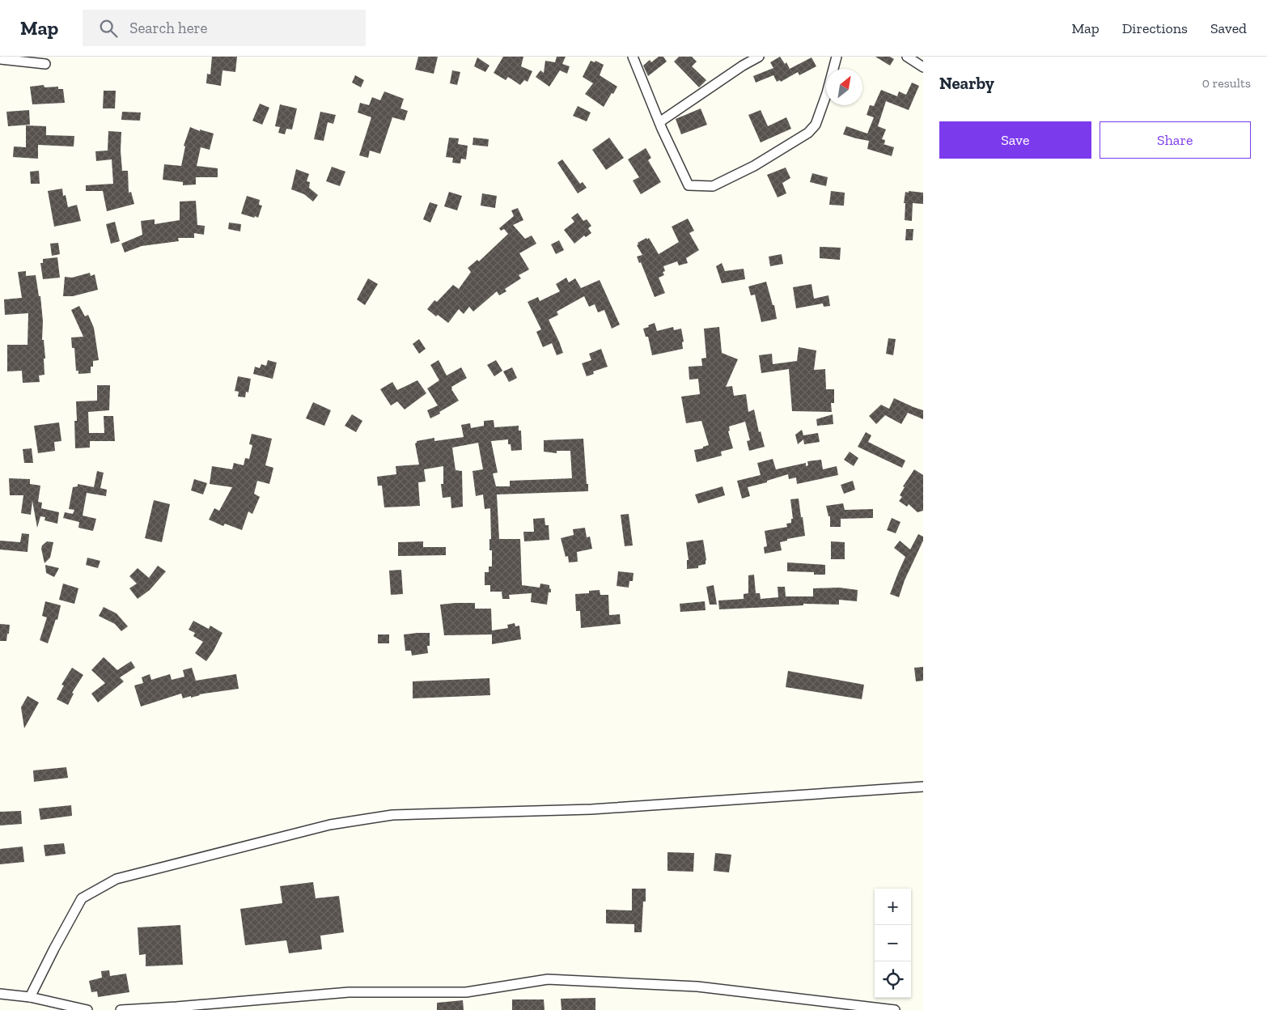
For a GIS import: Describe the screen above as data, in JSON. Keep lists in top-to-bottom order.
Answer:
{
  "north": "top right",
  "page": {
    "header": "Map",
    "search": "Search here",
    "nav": ["Map", "Directions", "Saved"],
    "heading": ["Nearby", "0 results"],
    "buttons": ["Save", "Share"],
    "map_buttons": ["+", "−"]
  }
}
